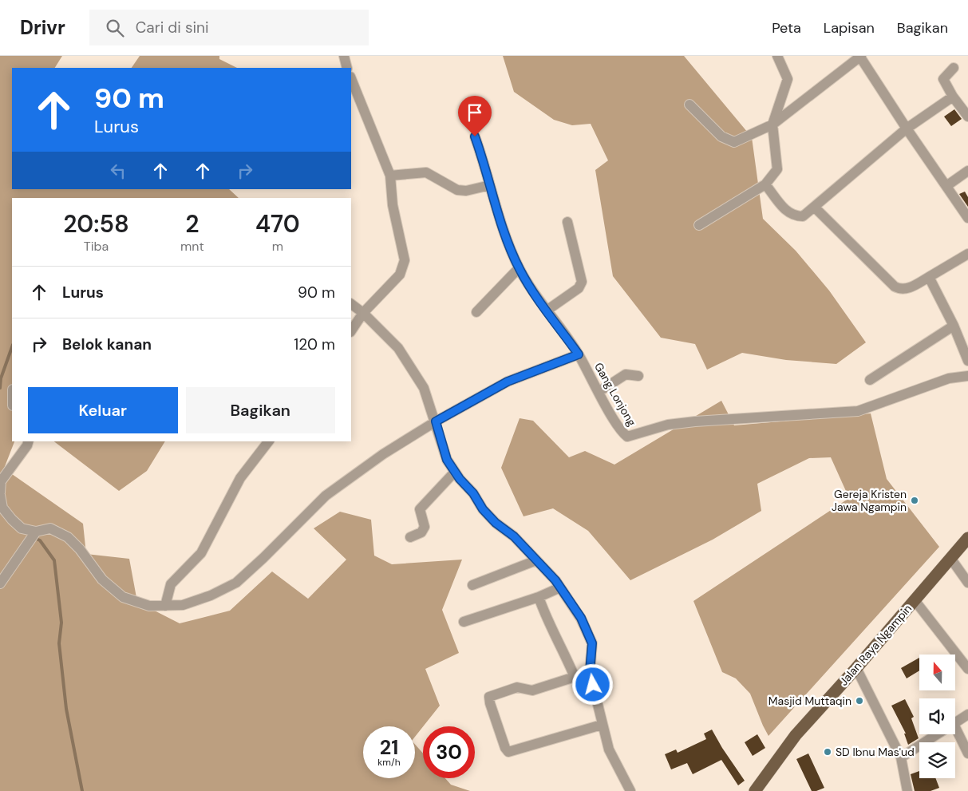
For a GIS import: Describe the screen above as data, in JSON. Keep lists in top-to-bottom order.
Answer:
{
  "streets": {
    "main road": ["Jalan Raya Ngampin"],
    "street": ["Gang Lonjong"]
  },
  "places": ["Gereja Kristen Jawa Ngampin", "Masjid Muttaqin", "SD Ibnu Mas'ud"],
  "north": "top",
  "page": {
    "header": "Drivr",
    "search": "Cari di sini",
    "nav": ["Peta", "Lapisan", "Bagikan"],
    "turn": ["90 m", "Lurus"],
    "eta": [
      "20:58",
      "Tiba",
      "2",
      "mnt",
      "470",
      "m"
    ],
    "list": [
      {
        "name": "Lurus",
        "value": "90 m"
      },
      {
        "name": "Belok kanan",
        "value": "120 m"
      }
    ],
    "buttons": ["Keluar", "Bagikan"],
    "speed": "21 km/h",
    "limit": "30"
  }
}
